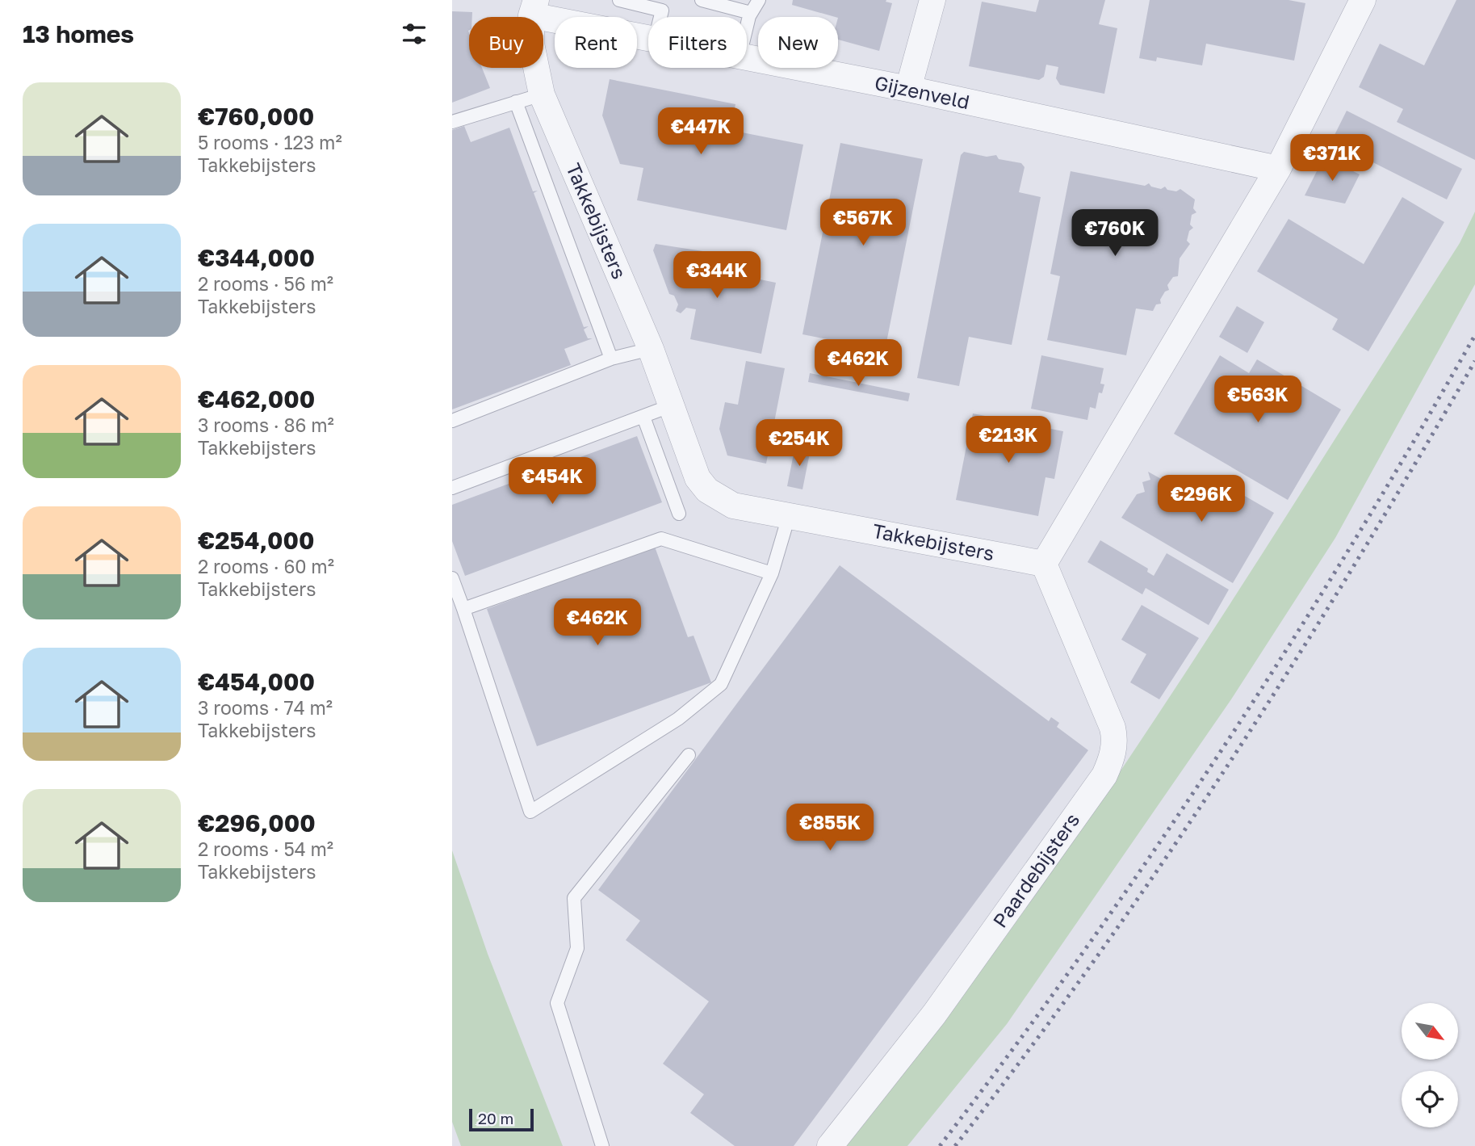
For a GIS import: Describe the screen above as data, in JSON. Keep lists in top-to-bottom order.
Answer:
{
  "streets": {
    "street": ["Gijzenveld", "Takkebijsters", "Paardebijsters"]
  },
  "crossings": [
    ["Gijzenveld", "Takkebijsters"],
    ["Takkebijsters", "Paardebijsters"]
  ],
  "scale_bar": "20 m",
  "north": "bottom right",
  "page": {
    "heading": "13 homes",
    "chip": [
      "Buy",
      "Rent",
      "Filters",
      "New"
    ],
    "list": [
      {
        "name": "€760,000",
        "note": "5 rooms · 123 m² · Takkebijsters"
      },
      {
        "name": "€344,000",
        "note": "2 rooms · 56 m² · Takkebijsters"
      },
      {
        "name": "€462,000",
        "note": "3 rooms · 86 m² · Takkebijsters"
      },
      {
        "name": "€254,000",
        "note": "2 rooms · 60 m² · Takkebijsters"
      },
      {
        "name": "€454,000",
        "note": "3 rooms · 74 m² · Takkebijsters"
      },
      {
        "name": "€296,000",
        "note": "2 rooms · 54 m² · Takkebijsters"
      }
    ],
    "price": [
      "€447K",
      "€371K",
      "€567K",
      "€760K",
      "€344K",
      "€462K",
      "€563K",
      "€213K",
      "€254K",
      "€454K",
      "€296K",
      "€462K",
      "€855K"
    ],
    "scale": "20 m"
  }
}
